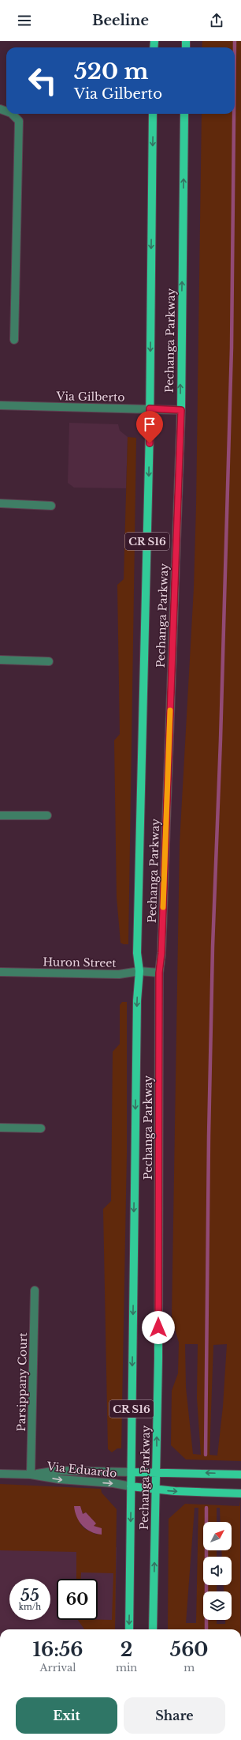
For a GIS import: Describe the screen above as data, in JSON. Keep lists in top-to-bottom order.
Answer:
{
  "streets": {
    "main road": ["Pechanga Parkway", "CR S16"],
    "street": [
      "Via Gilberto",
      "Huron Street",
      "Parsippany Court",
      "Via Eduardo"
    ]
  },
  "crossings": [
    ["Pechanga Parkway", "Via Gilberto"],
    ["Pechanga Parkway", "Huron Street"],
    ["Pechanga Parkway", "Via Eduardo"],
    ["Parsippany Court", "Via Eduardo"]
  ],
  "north": "top right",
  "page": {
    "header": "Beeline",
    "turn": ["520 m", "Via Gilberto"],
    "speed": "55 km/h",
    "limit": "60",
    "eta": [
      "16:56",
      "Arrival",
      "2",
      "min",
      "560",
      "m"
    ],
    "buttons": ["Exit", "Share"]
  }
}
